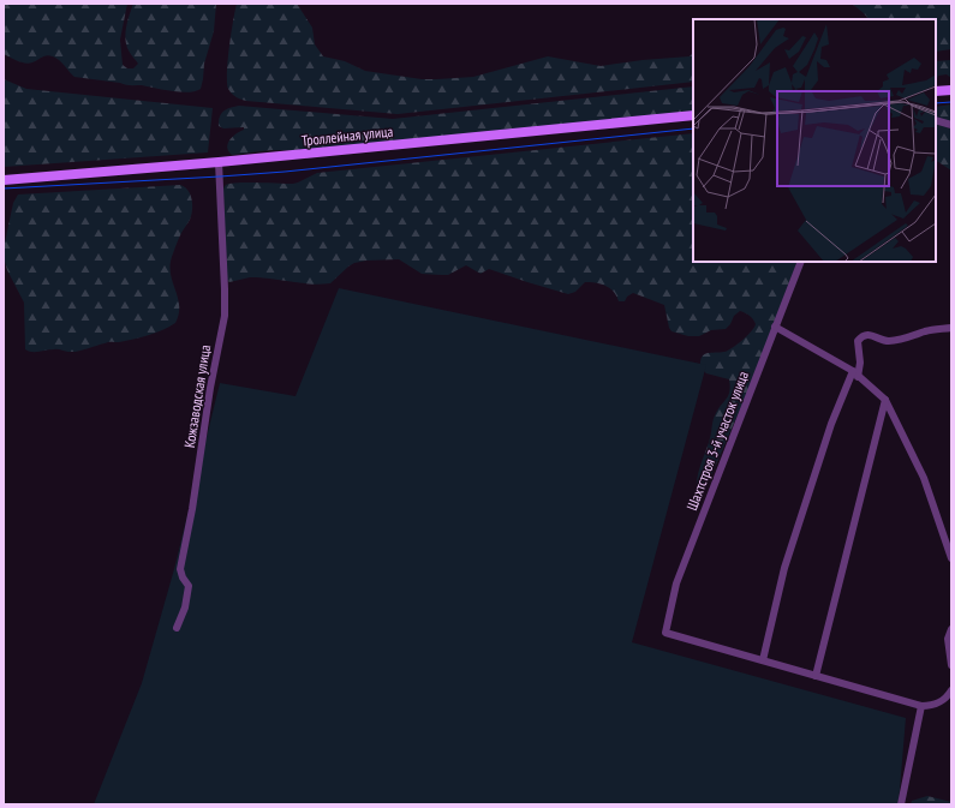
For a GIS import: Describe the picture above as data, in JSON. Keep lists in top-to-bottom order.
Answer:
{
  "streets": {
    "street": ["Троллейная улица", "Кожзаводская улица", "Шахтстроя 3-й участок улица"]
  },
  "crossings": [
    ["Троллейная улица", "Кожзаводская улица"]
  ]
}
